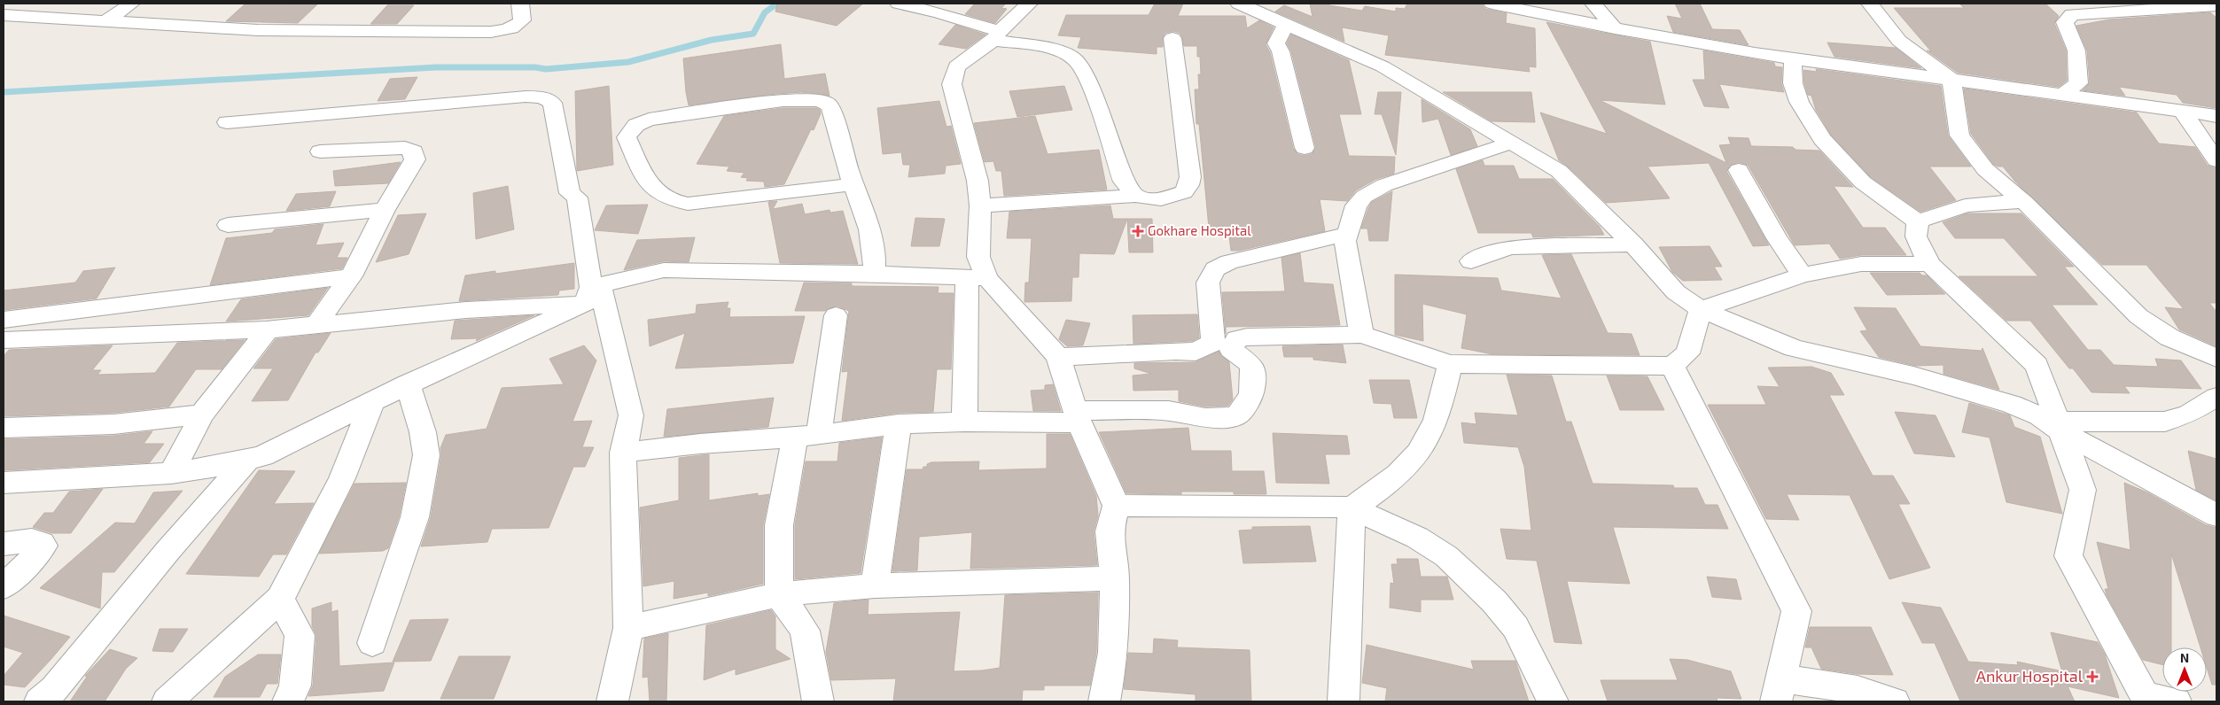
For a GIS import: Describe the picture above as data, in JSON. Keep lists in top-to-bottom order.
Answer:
{
  "places": {
    "health": ["Gokhare Hospital", "Ankur Hospital"]
  },
  "north": "top"
}
